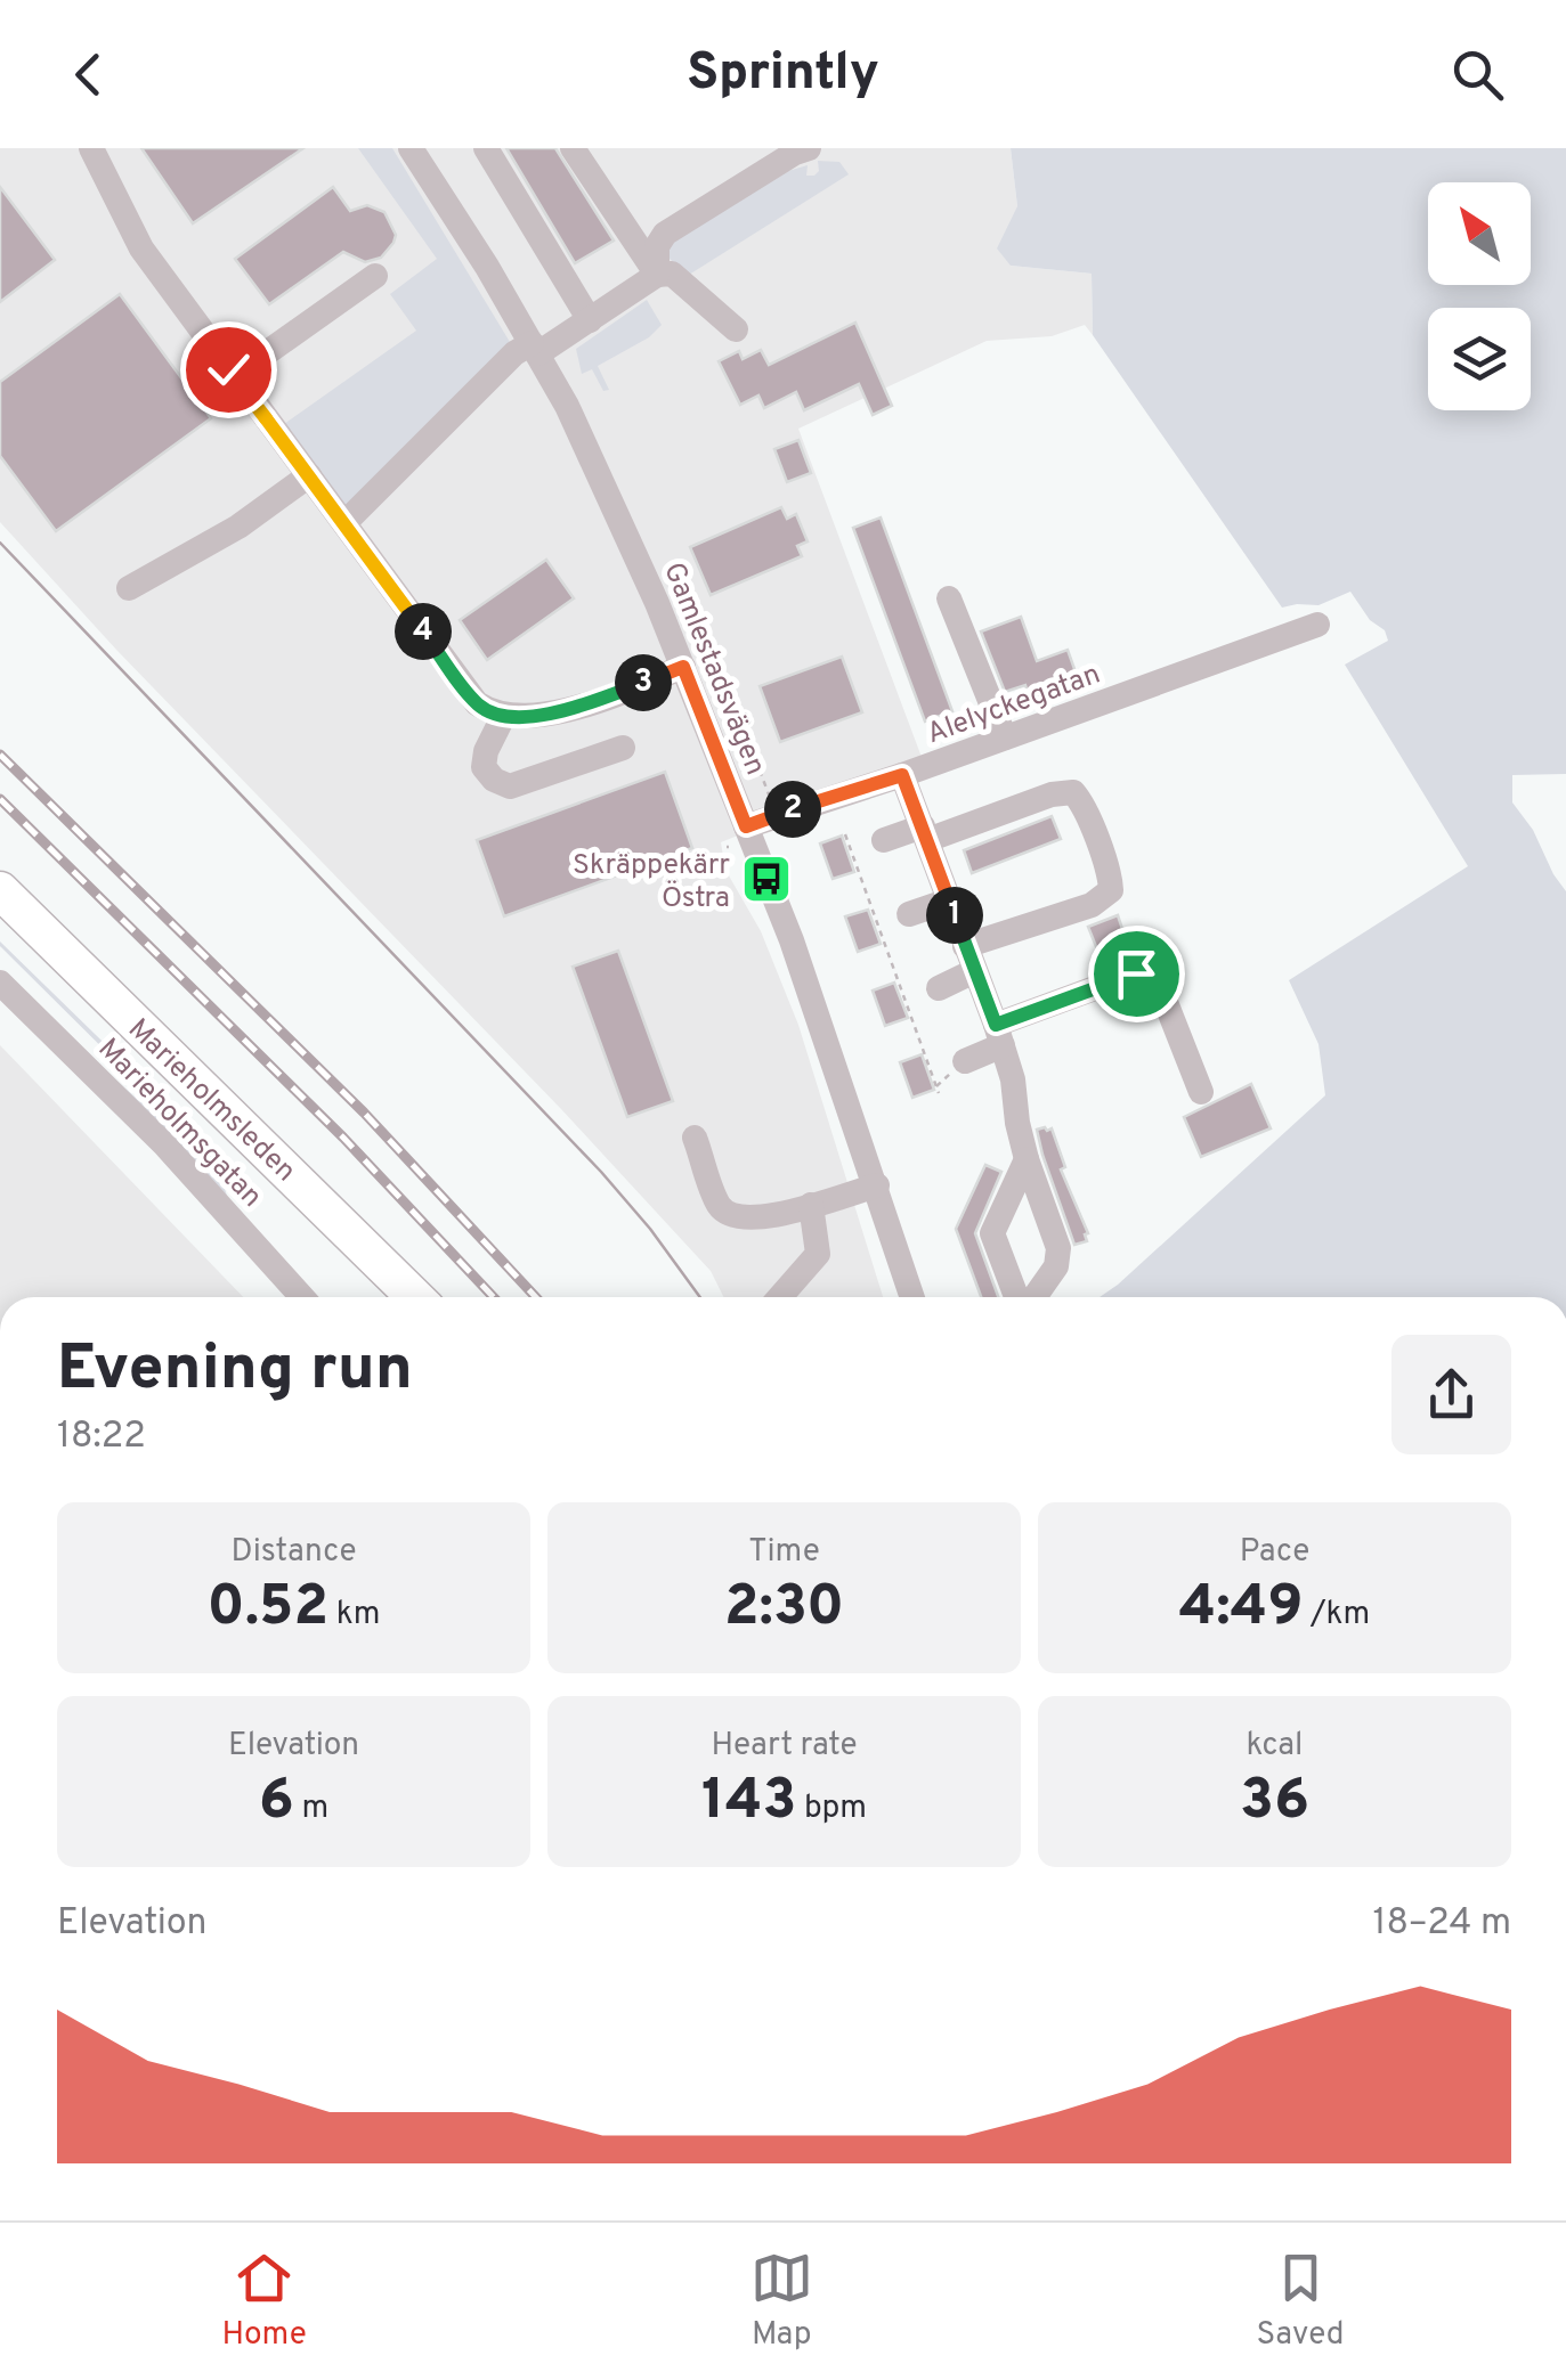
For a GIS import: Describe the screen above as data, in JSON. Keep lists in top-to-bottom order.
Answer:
{
  "streets": {
    "highway": ["Marieholmsleden"],
    "street": ["Gamlestadsvägen", "Alelyckegatan", "Marieholmsgatan"]
  },
  "crossings": [
    ["Gamlestadsvägen", "Alelyckegatan"]
  ],
  "places": {
    "bus stop": ["Skräppekärr Östra"]
  },
  "north": "top left",
  "page": {
    "header": "Sprintly",
    "pins": [
      "4",
      "3",
      "2",
      "1"
    ],
    "heading": ["Evening run", "18:22"],
    "stats": [
      ["Distance", "0.52 km"],
      ["Time", "2:30"],
      ["Pace", "4:49 /km"],
      ["Elevation", "6 m"],
      ["Heart rate", "143 bpm"],
      ["kcal", "36"]
    ],
    "chart": ["Elevation", "18–24 m"],
    "tabs": ["Home", "Map", "Saved"]
  }
}
